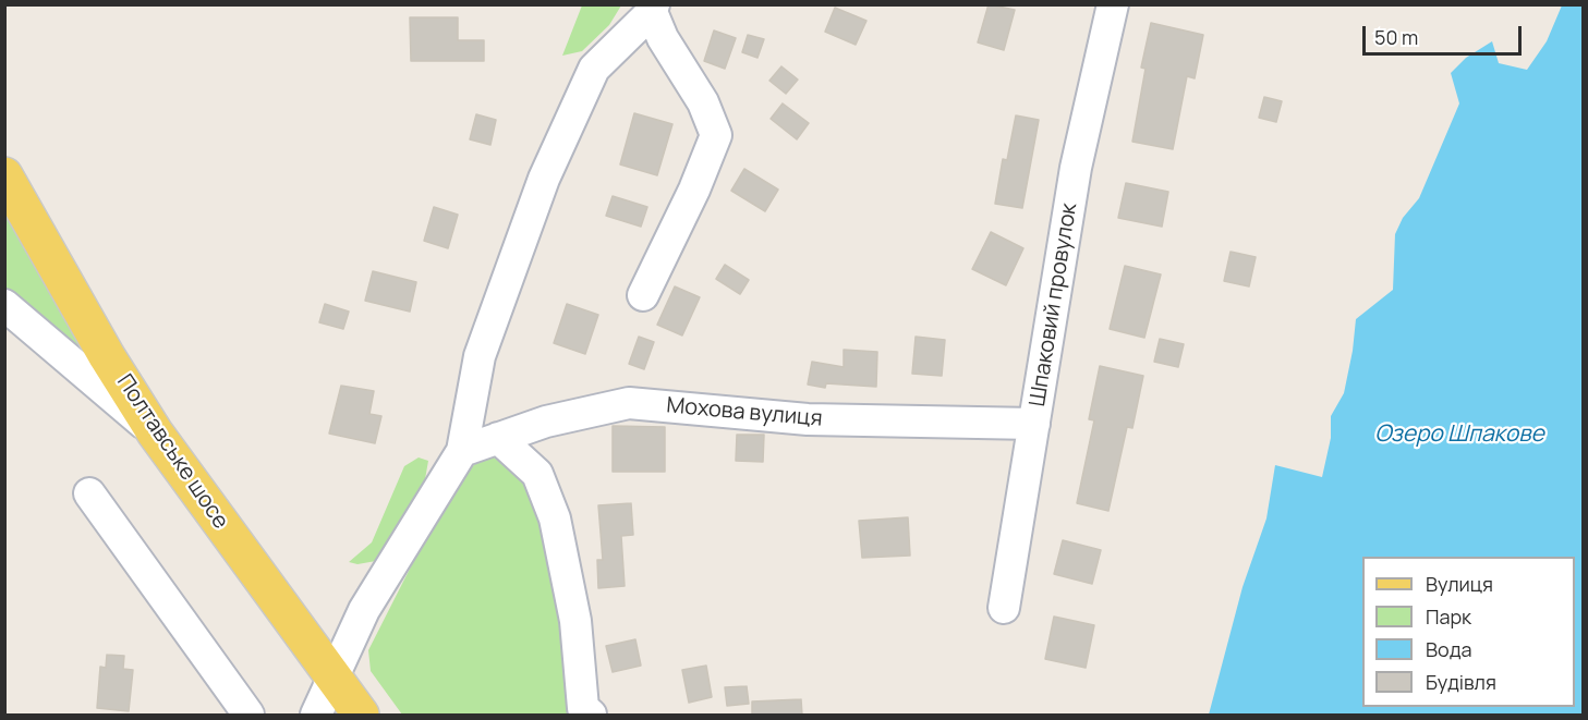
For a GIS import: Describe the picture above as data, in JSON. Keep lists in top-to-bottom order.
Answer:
{
  "streets": {
    "main road": ["Полтавське шосе"],
    "street": ["Шпаковий провулок", "Мохова вулиця"]
  },
  "crossings": [
    ["Шпаковий провулок", "Мохова вулиця"]
  ],
  "water": ["Озеро Шпакове"],
  "legend": [
    "Вулиця",
    "Парк",
    "Вода",
    "Будівля"
  ],
  "scale_bar": "50 m"
}
